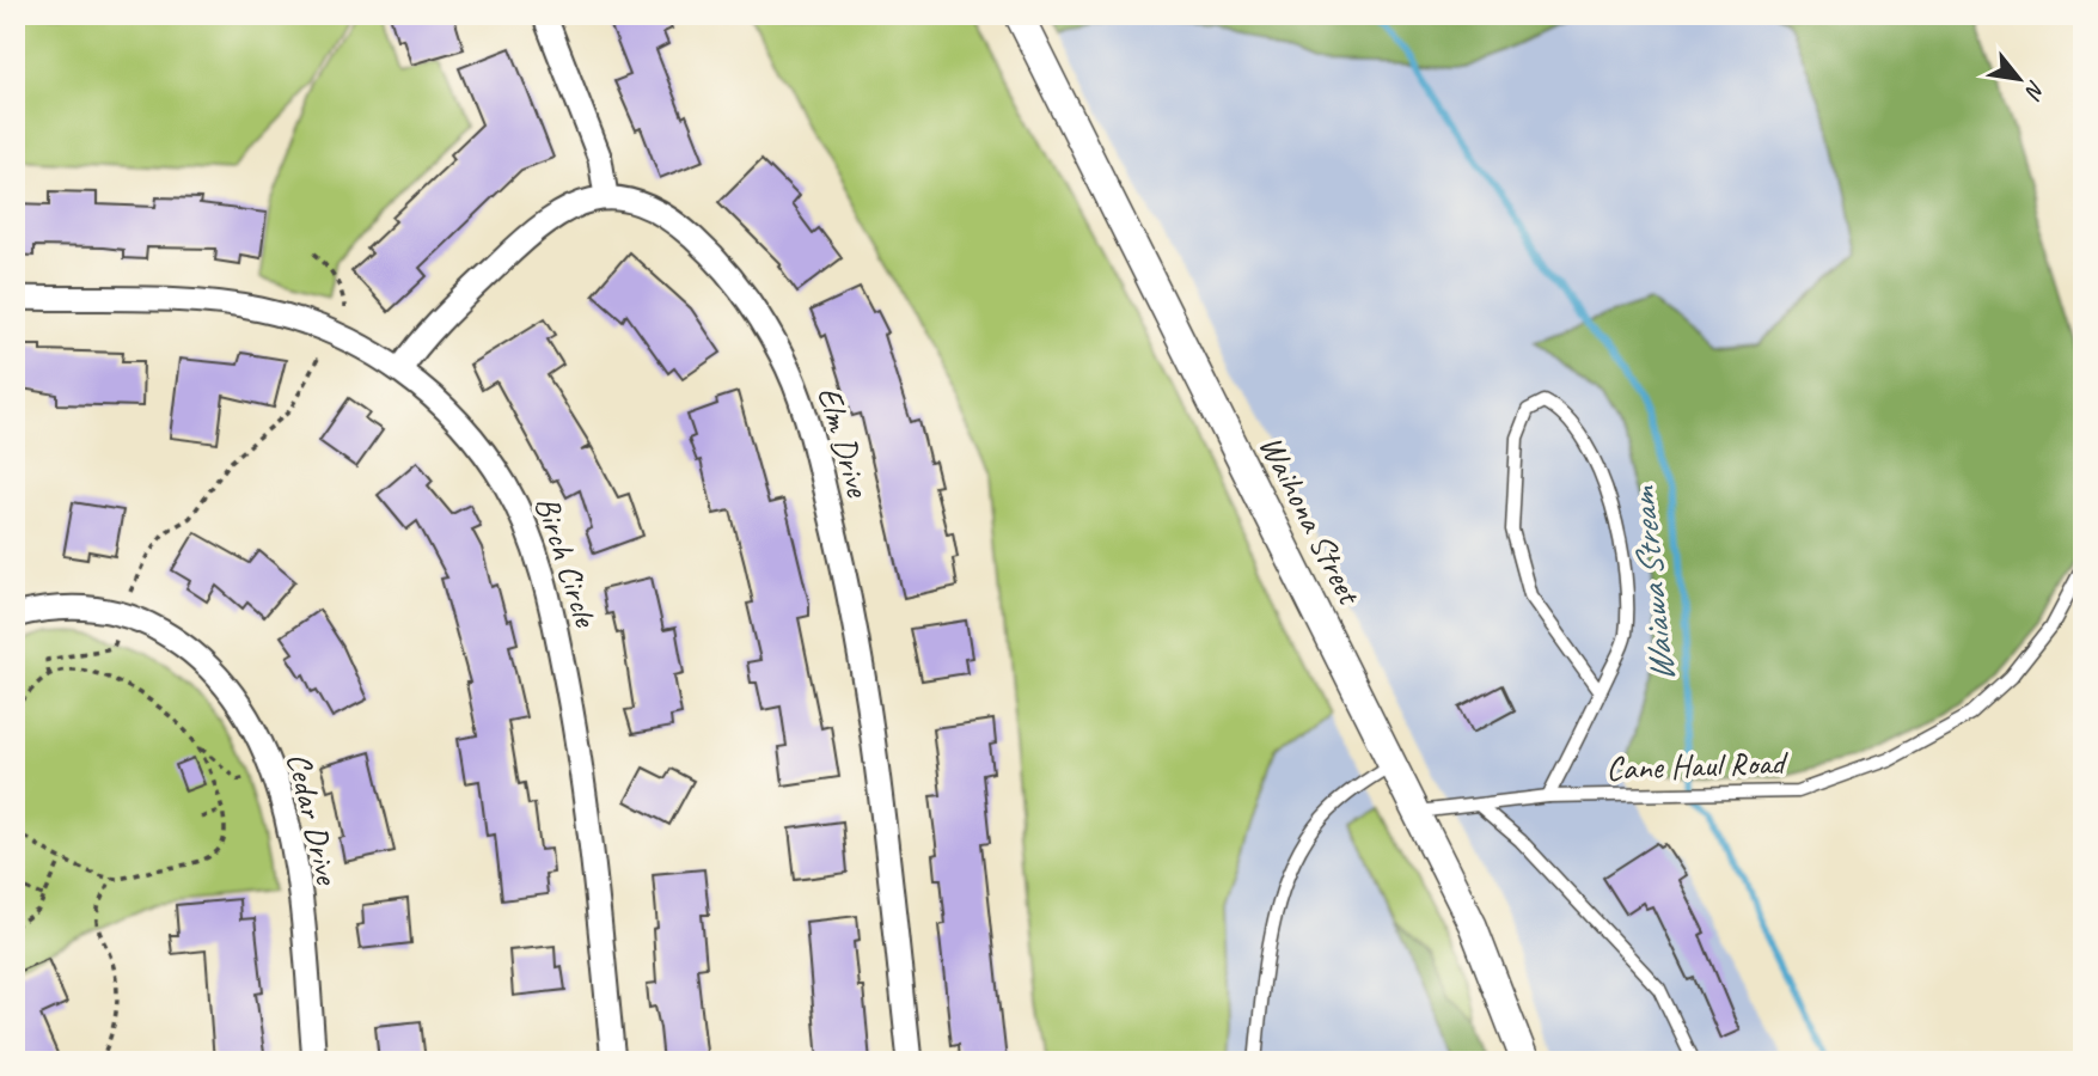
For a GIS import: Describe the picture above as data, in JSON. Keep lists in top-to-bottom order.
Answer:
{
  "streets": {
    "street": [
      "Elm Drive",
      "Waihona Street",
      "Birch Circle",
      "Cedar Drive"
    ],
    "lane": ["Cane Haul Road"]
  },
  "crossings": [
    ["Waihona Street", "Cane Haul Road"]
  ],
  "water": ["Waiawa Stream"],
  "north": "bottom right"
}
